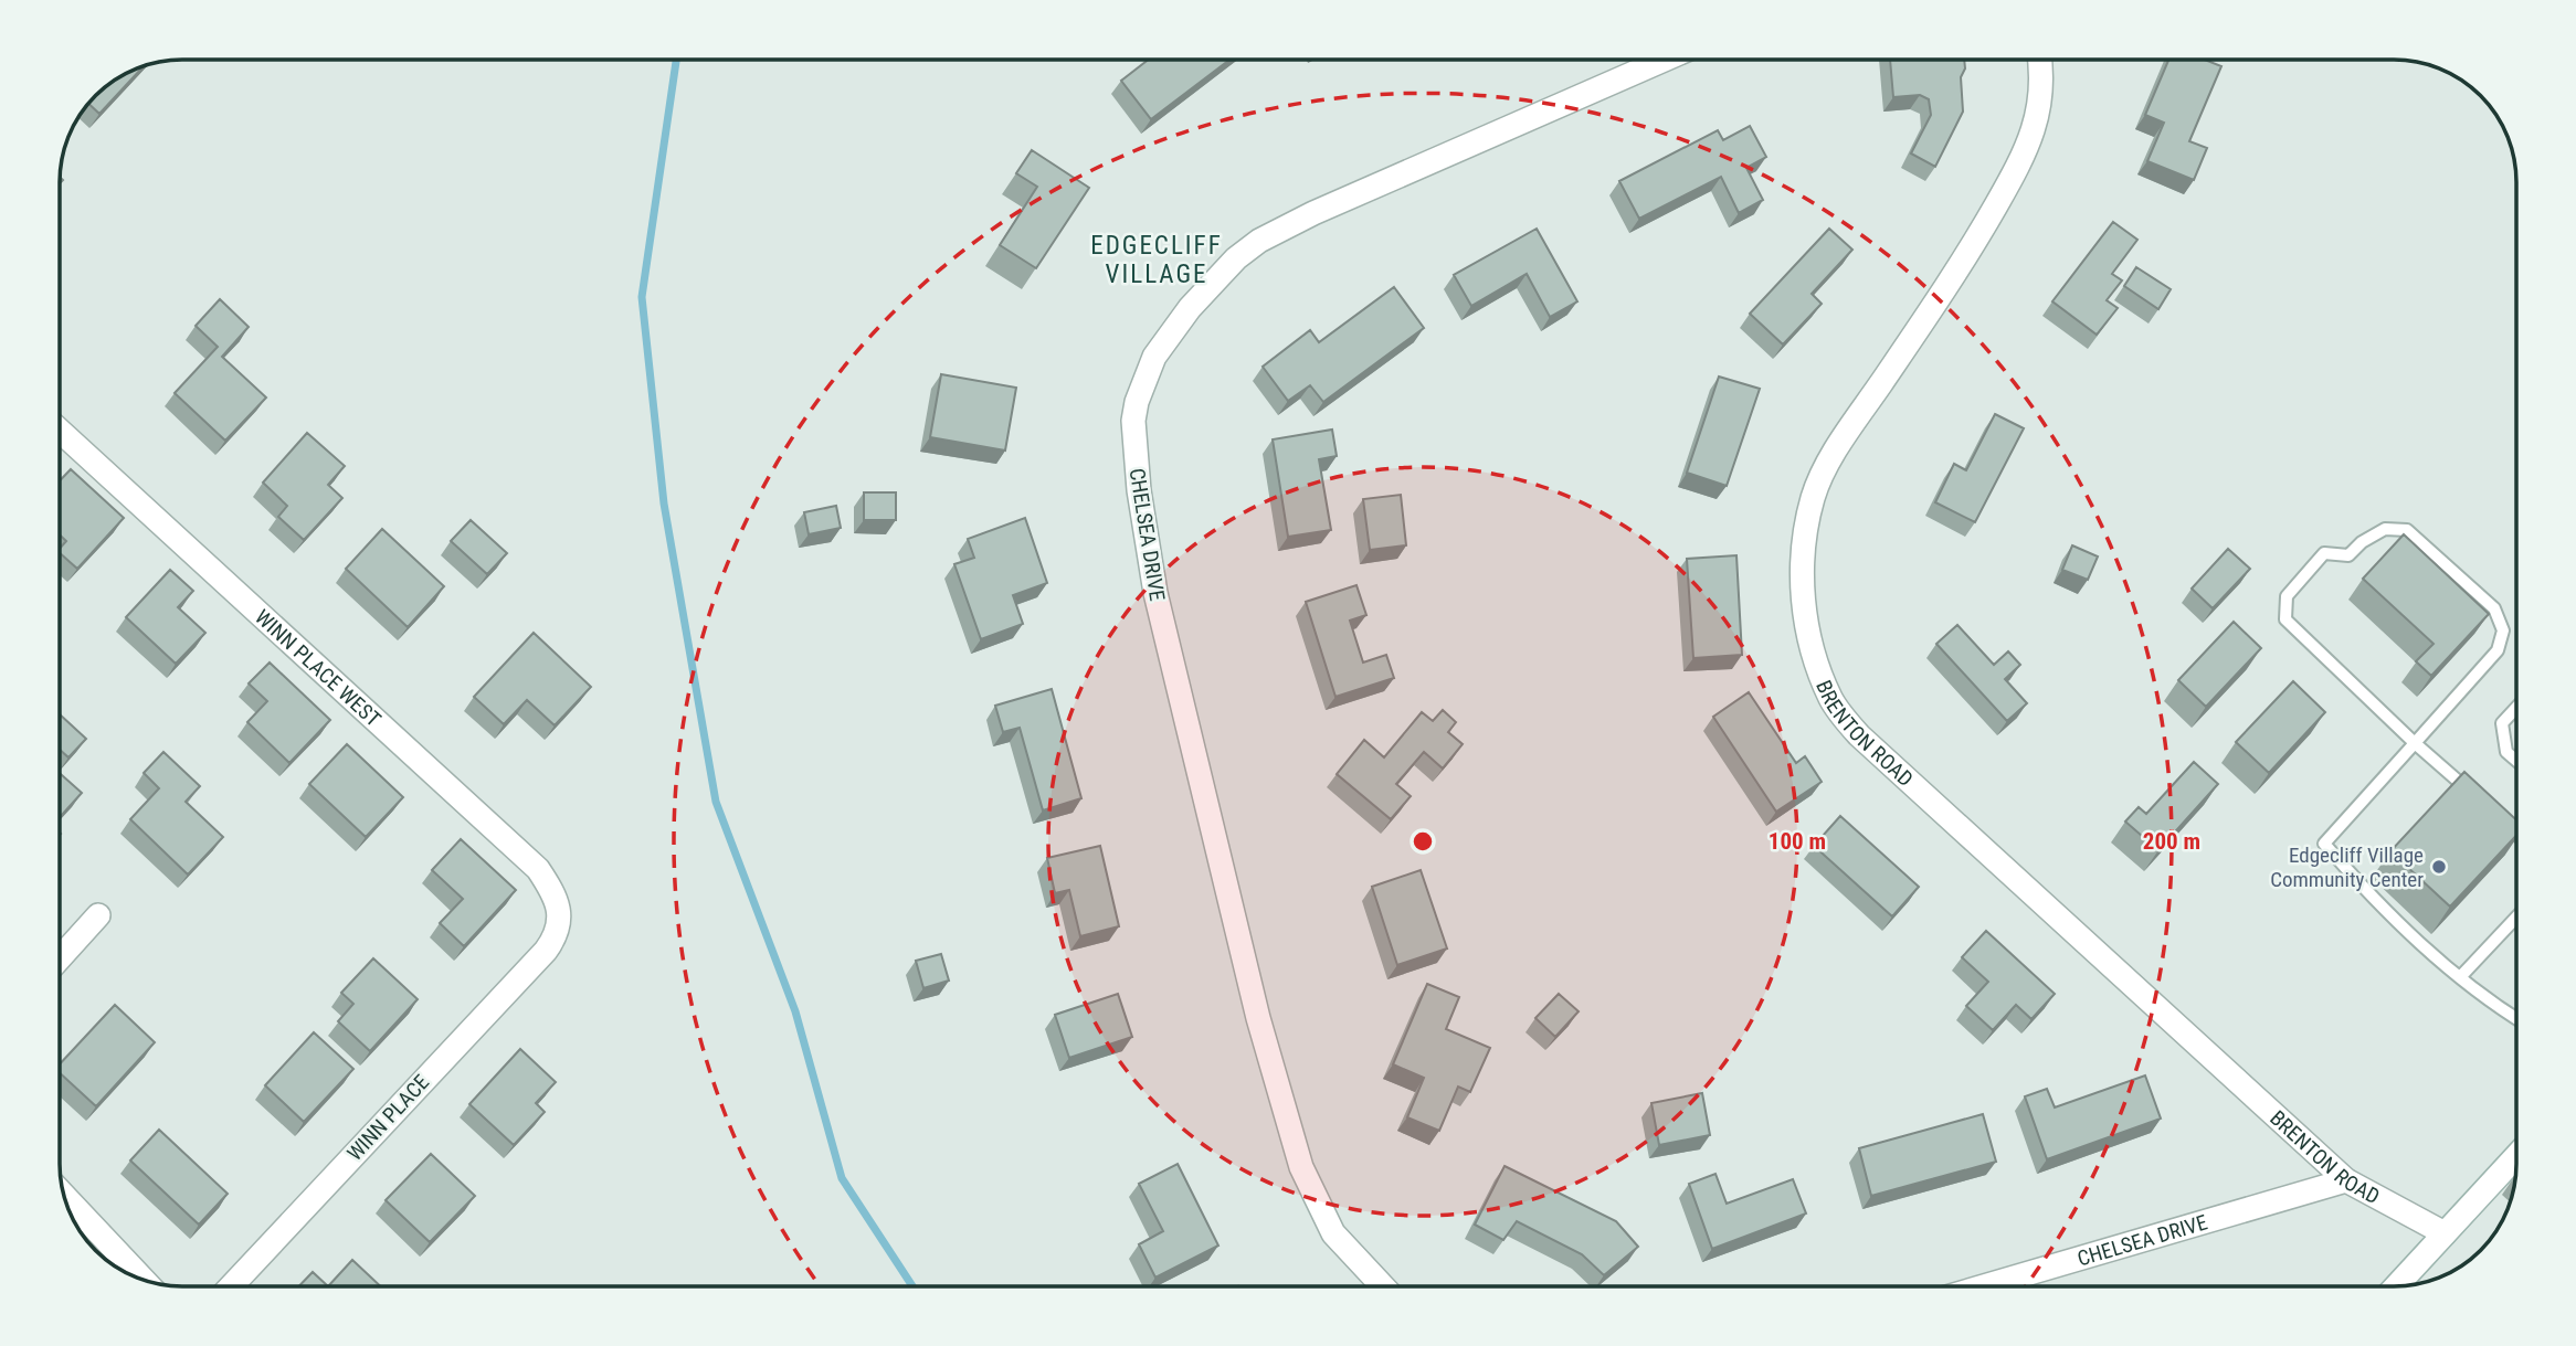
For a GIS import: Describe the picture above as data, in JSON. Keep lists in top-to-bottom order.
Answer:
{
  "streets": {
    "street": [
      "CHELSEA DRIVE",
      "WINN PLACE WEST",
      "BRENTON ROAD",
      "WINN PLACE"
    ]
  },
  "crossings": [
    ["CHELSEA DRIVE", "BRENTON ROAD"],
    ["WINN PLACE WEST", "WINN PLACE"]
  ],
  "districts": ["EDGECLIFF VILLAGE"],
  "places": ["Edgecliff Village Community Center"],
  "rings": ["100 m", "200 m"]
}
